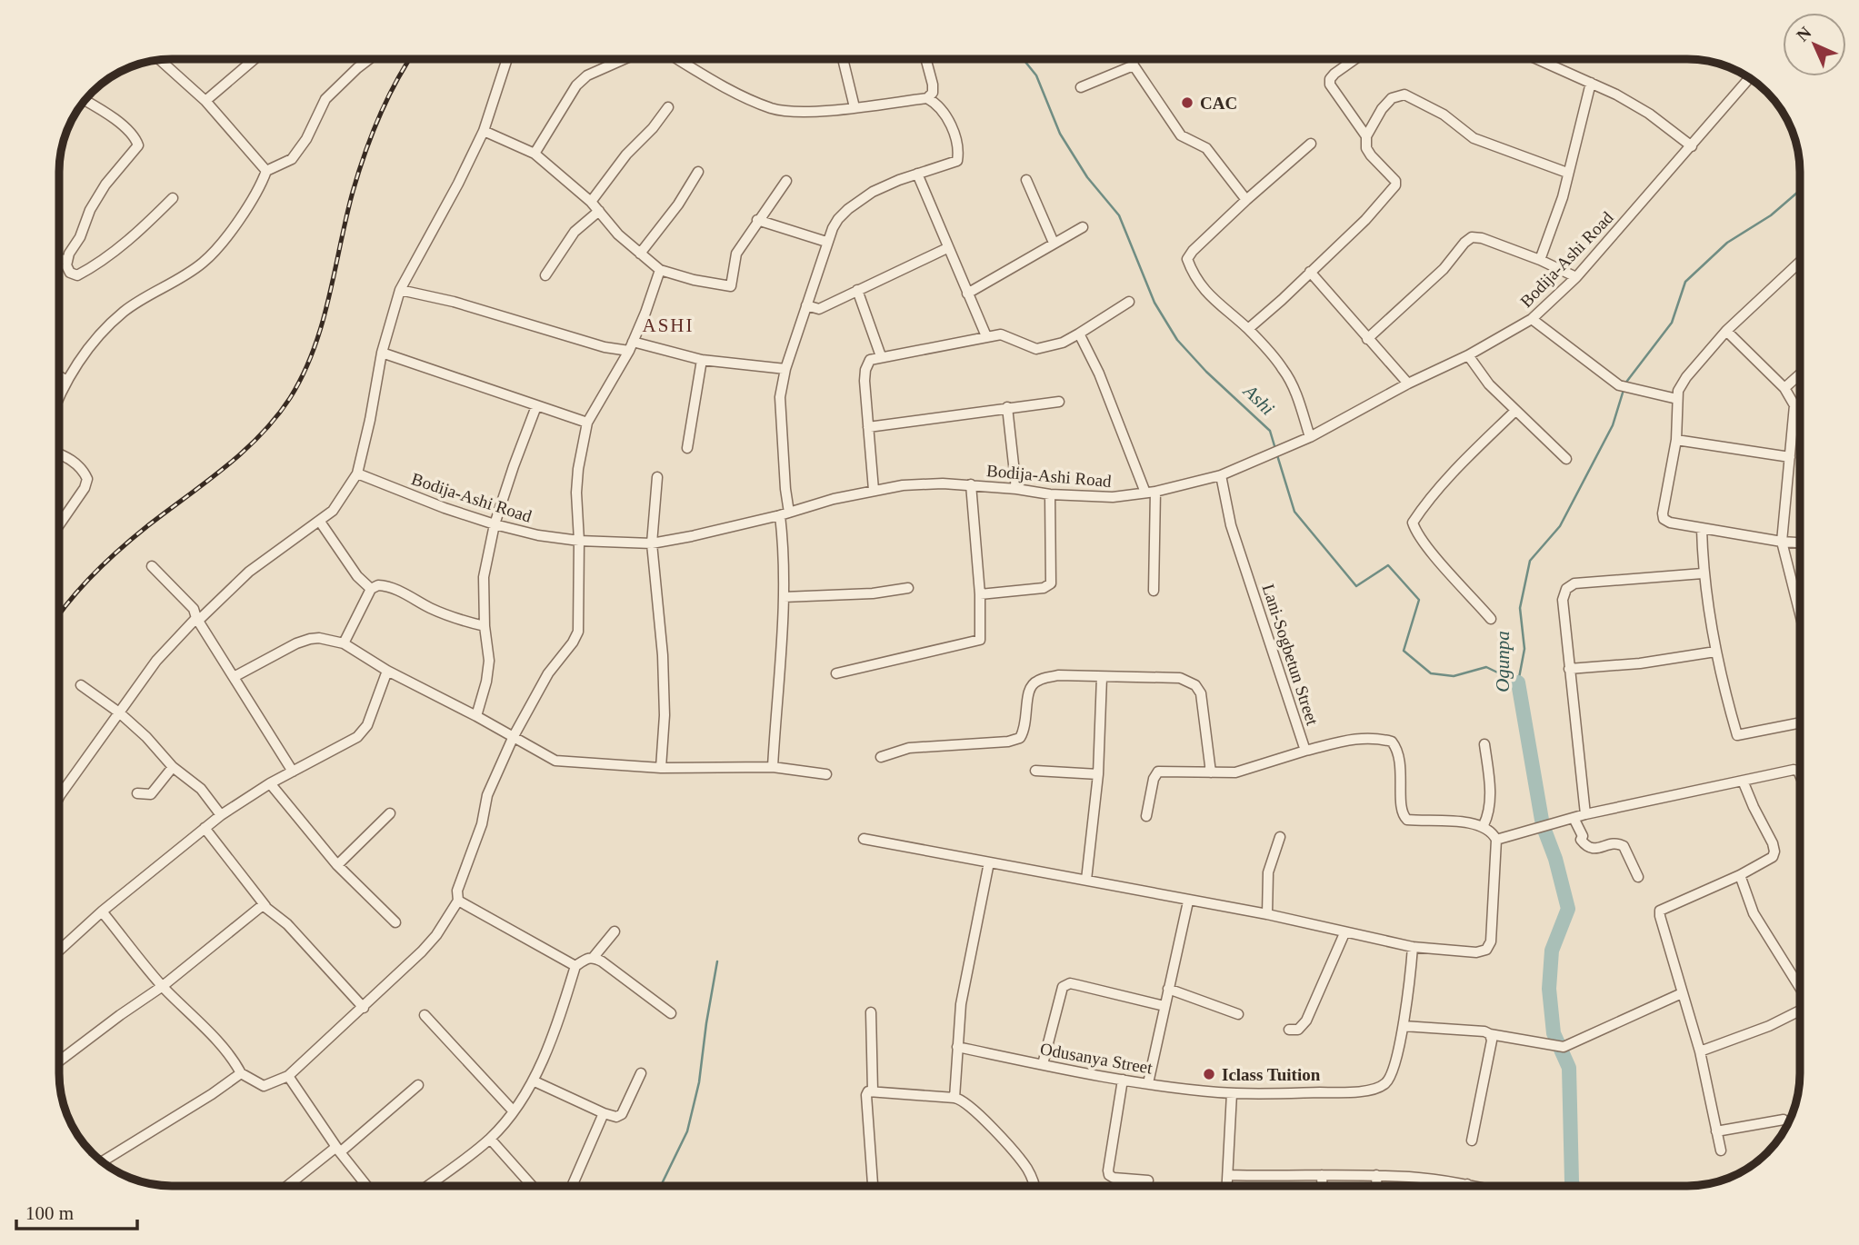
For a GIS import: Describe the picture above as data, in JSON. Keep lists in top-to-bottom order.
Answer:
{
  "streets": {
    "street": ["Bodija-Ashi Road", "Lani-Sogbetun Street", "Odusanya Street"]
  },
  "crossings": [
    ["Bodija-Ashi Road", "Lani-Sogbetun Street"]
  ],
  "districts": ["ASHI"],
  "water": ["Ashi", "Ogunpa"],
  "places": ["CAC", "Iclass Tuition"],
  "scale_bar": "100 m",
  "north": "top left"
}
